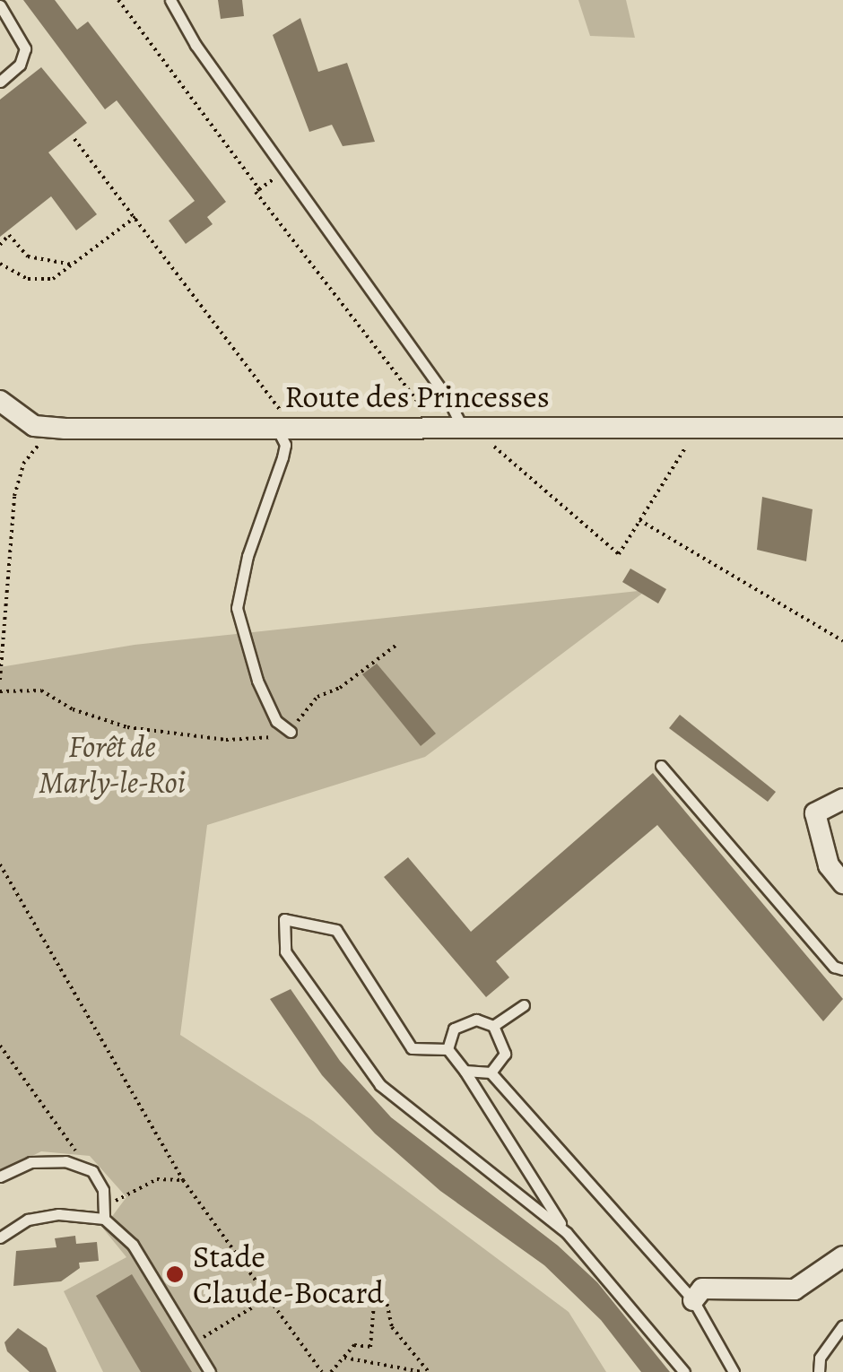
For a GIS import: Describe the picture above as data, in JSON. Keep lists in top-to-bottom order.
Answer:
{
  "streets": {
    "street": ["Route des Princesses"]
  },
  "parks": ["Forêt de Marly-le-Roi"],
  "places": ["Stade Claude-Bocard"]
}
